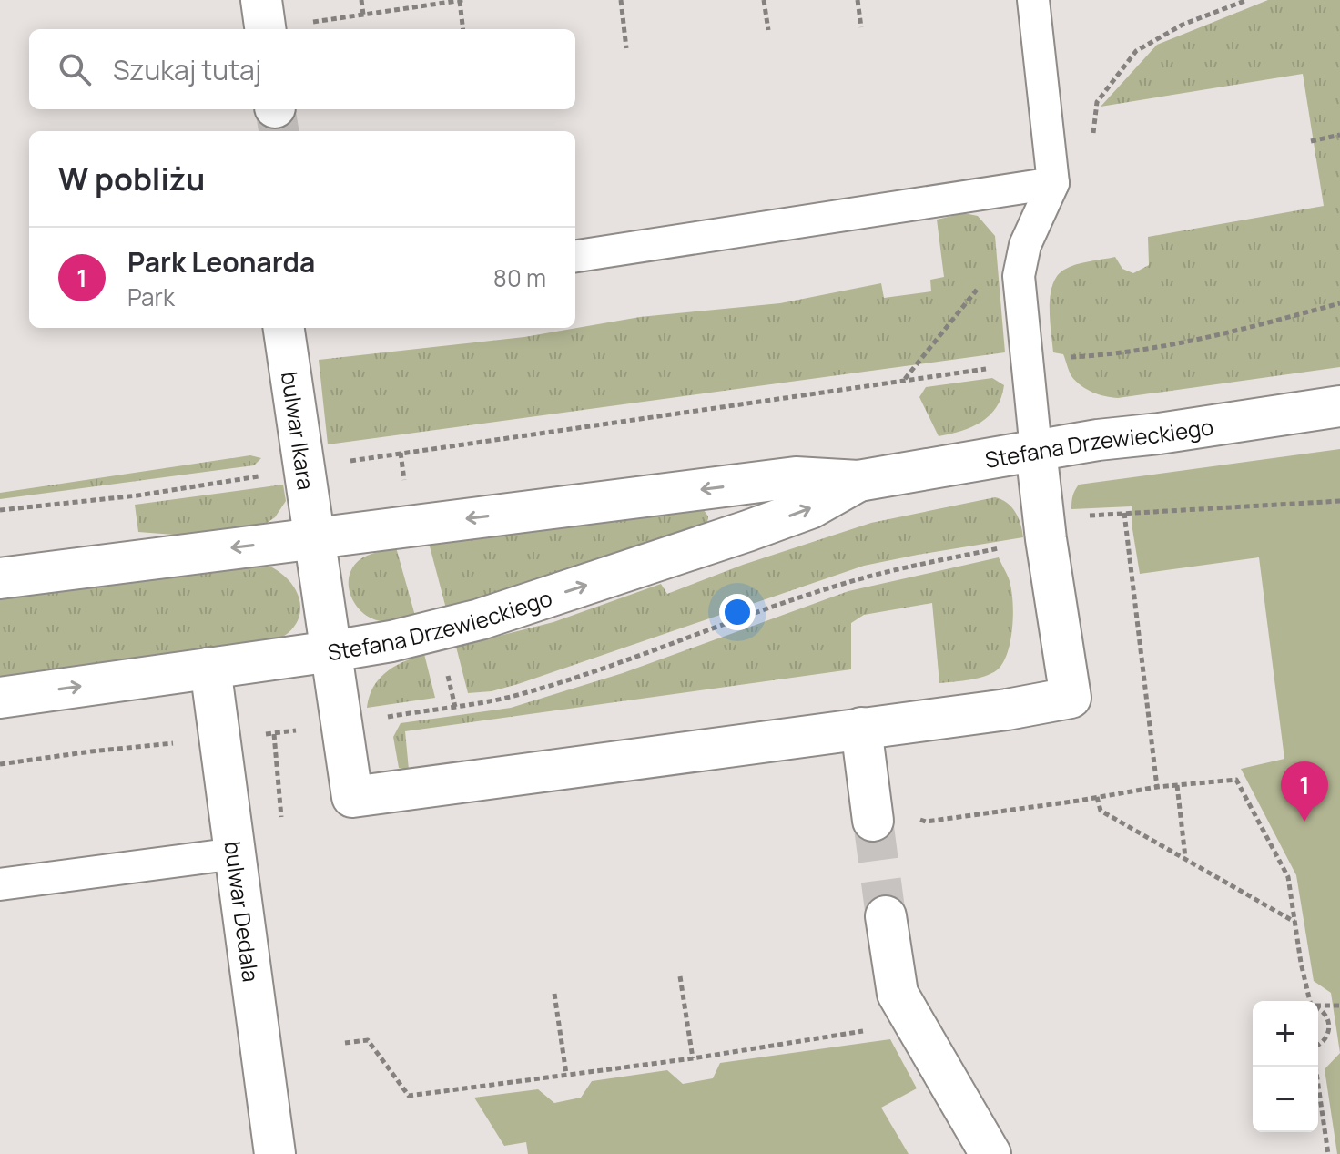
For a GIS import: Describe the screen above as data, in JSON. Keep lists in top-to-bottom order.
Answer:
{
  "streets": {
    "street": ["bulwar Ikara", "Stefana Drzewieckiego", "bulwar Dedala"]
  },
  "crossings": [
    ["bulwar Ikara", "Stefana Drzewieckiego"],
    ["Stefana Drzewieckiego", "bulwar Dedala"]
  ],
  "page": {
    "search": "Szukaj tutaj",
    "heading": "W pobliżu",
    "list": [
      {
        "mark": "1",
        "name": "Park Leonarda",
        "note": "Park",
        "value": "80 m"
      }
    ],
    "pins": "1",
    "map_buttons": ["+", "−"]
  }
}
